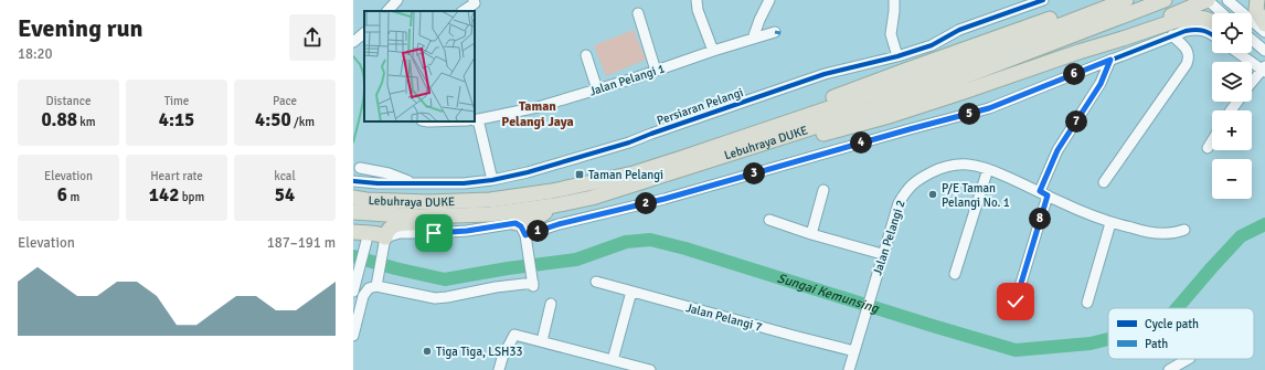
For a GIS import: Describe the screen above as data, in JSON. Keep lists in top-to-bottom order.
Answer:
{
  "streets": {
    "highway": ["Lebuhraya DUKE"],
    "street": [
      "Jalan Pelangi 1",
      "Persiaran Pelangi",
      "Jalan Pelangi 2",
      "Jalan Pelangi 7"
    ]
  },
  "crossings": [
    ["Jalan Pelangi 2", "Jalan Pelangi 7"]
  ],
  "districts": ["Taman Pelangi Jaya"],
  "water": ["Sungai Kemunsing"],
  "places": {
    "transit": ["Taman Pelangi"],
    "other": ["P/E Taman Pelangi No. 1", "Tiga Tiga, LSH33"]
  },
  "legend": ["Cycle path", "Path"],
  "page": {
    "heading": ["Evening run", "18:20"],
    "map_buttons": ["+", "−"],
    "pins": [
      "6",
      "5",
      "7",
      "4",
      "3",
      "2",
      "8",
      "1"
    ],
    "stats": [
      ["Distance", "0.88 km"],
      ["Time", "4:15"],
      ["Pace", "4:50 /km"],
      ["Elevation", "6 m"],
      ["Heart rate", "142 bpm"],
      ["kcal", "54"]
    ],
    "chart": ["Elevation", "187–191 m"]
  }
}
